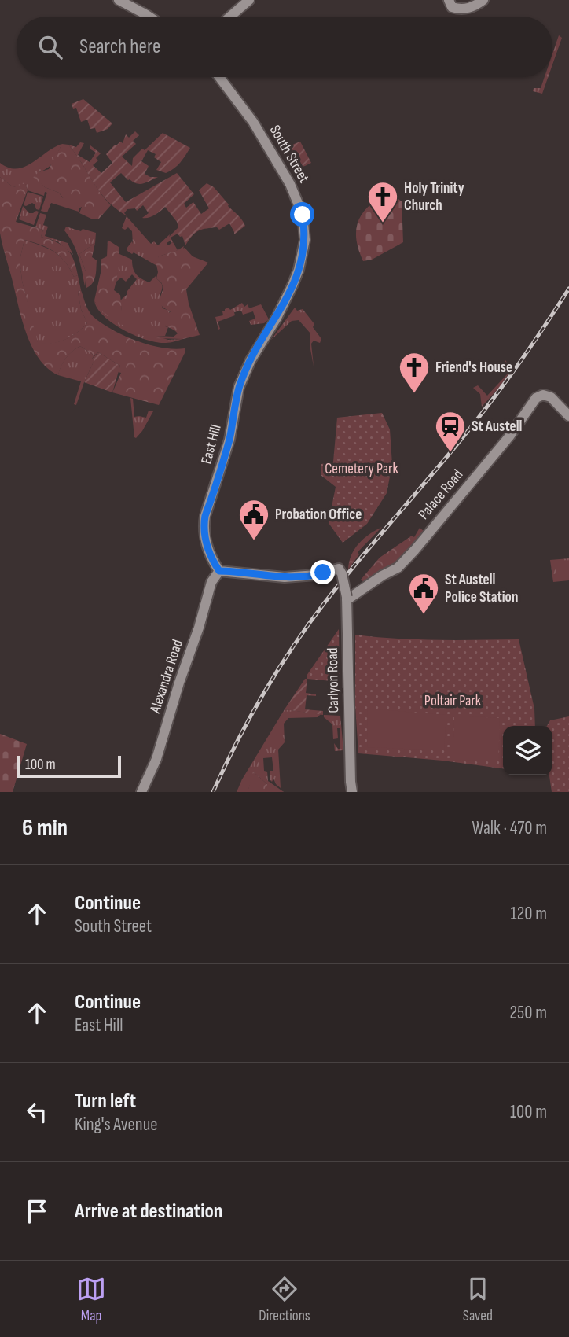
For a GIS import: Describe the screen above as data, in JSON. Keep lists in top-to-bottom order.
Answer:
{
  "streets": {
    "street": [
      "South Street",
      "East Hill",
      "Palace Road",
      "Alexandra Road",
      "Carlyon Road"
    ]
  },
  "crossings": [
    ["South Street", "East Hill"],
    ["East Hill", "Alexandra Road"],
    ["East Hill", "Carlyon Road"],
    ["Palace Road", "Carlyon Road"],
    ["Alexandra Road", "Carlyon Road"]
  ],
  "parks": ["Cemetery Park", "Poltair Park"],
  "places": {
    "church": ["Holy Trinity Church", "Friend's House"],
    "station": ["St Austell"],
    "public building": ["Probation Office", "St Austell Police Station"]
  },
  "scale_bar": "100 m",
  "page": {
    "search": "Search here",
    "scale": "100 m",
    "heading": ["6 min", "Walk · 470 m"],
    "list": [
      ["Continue", "South Street", "120 m"],
      ["Continue", "East Hill", "250 m"],
      ["Turn left", "King's Avenue", "100 m"],
      "Arrive at destination"
    ],
    "nav": ["Map", "Directions", "Saved"]
  }
}
